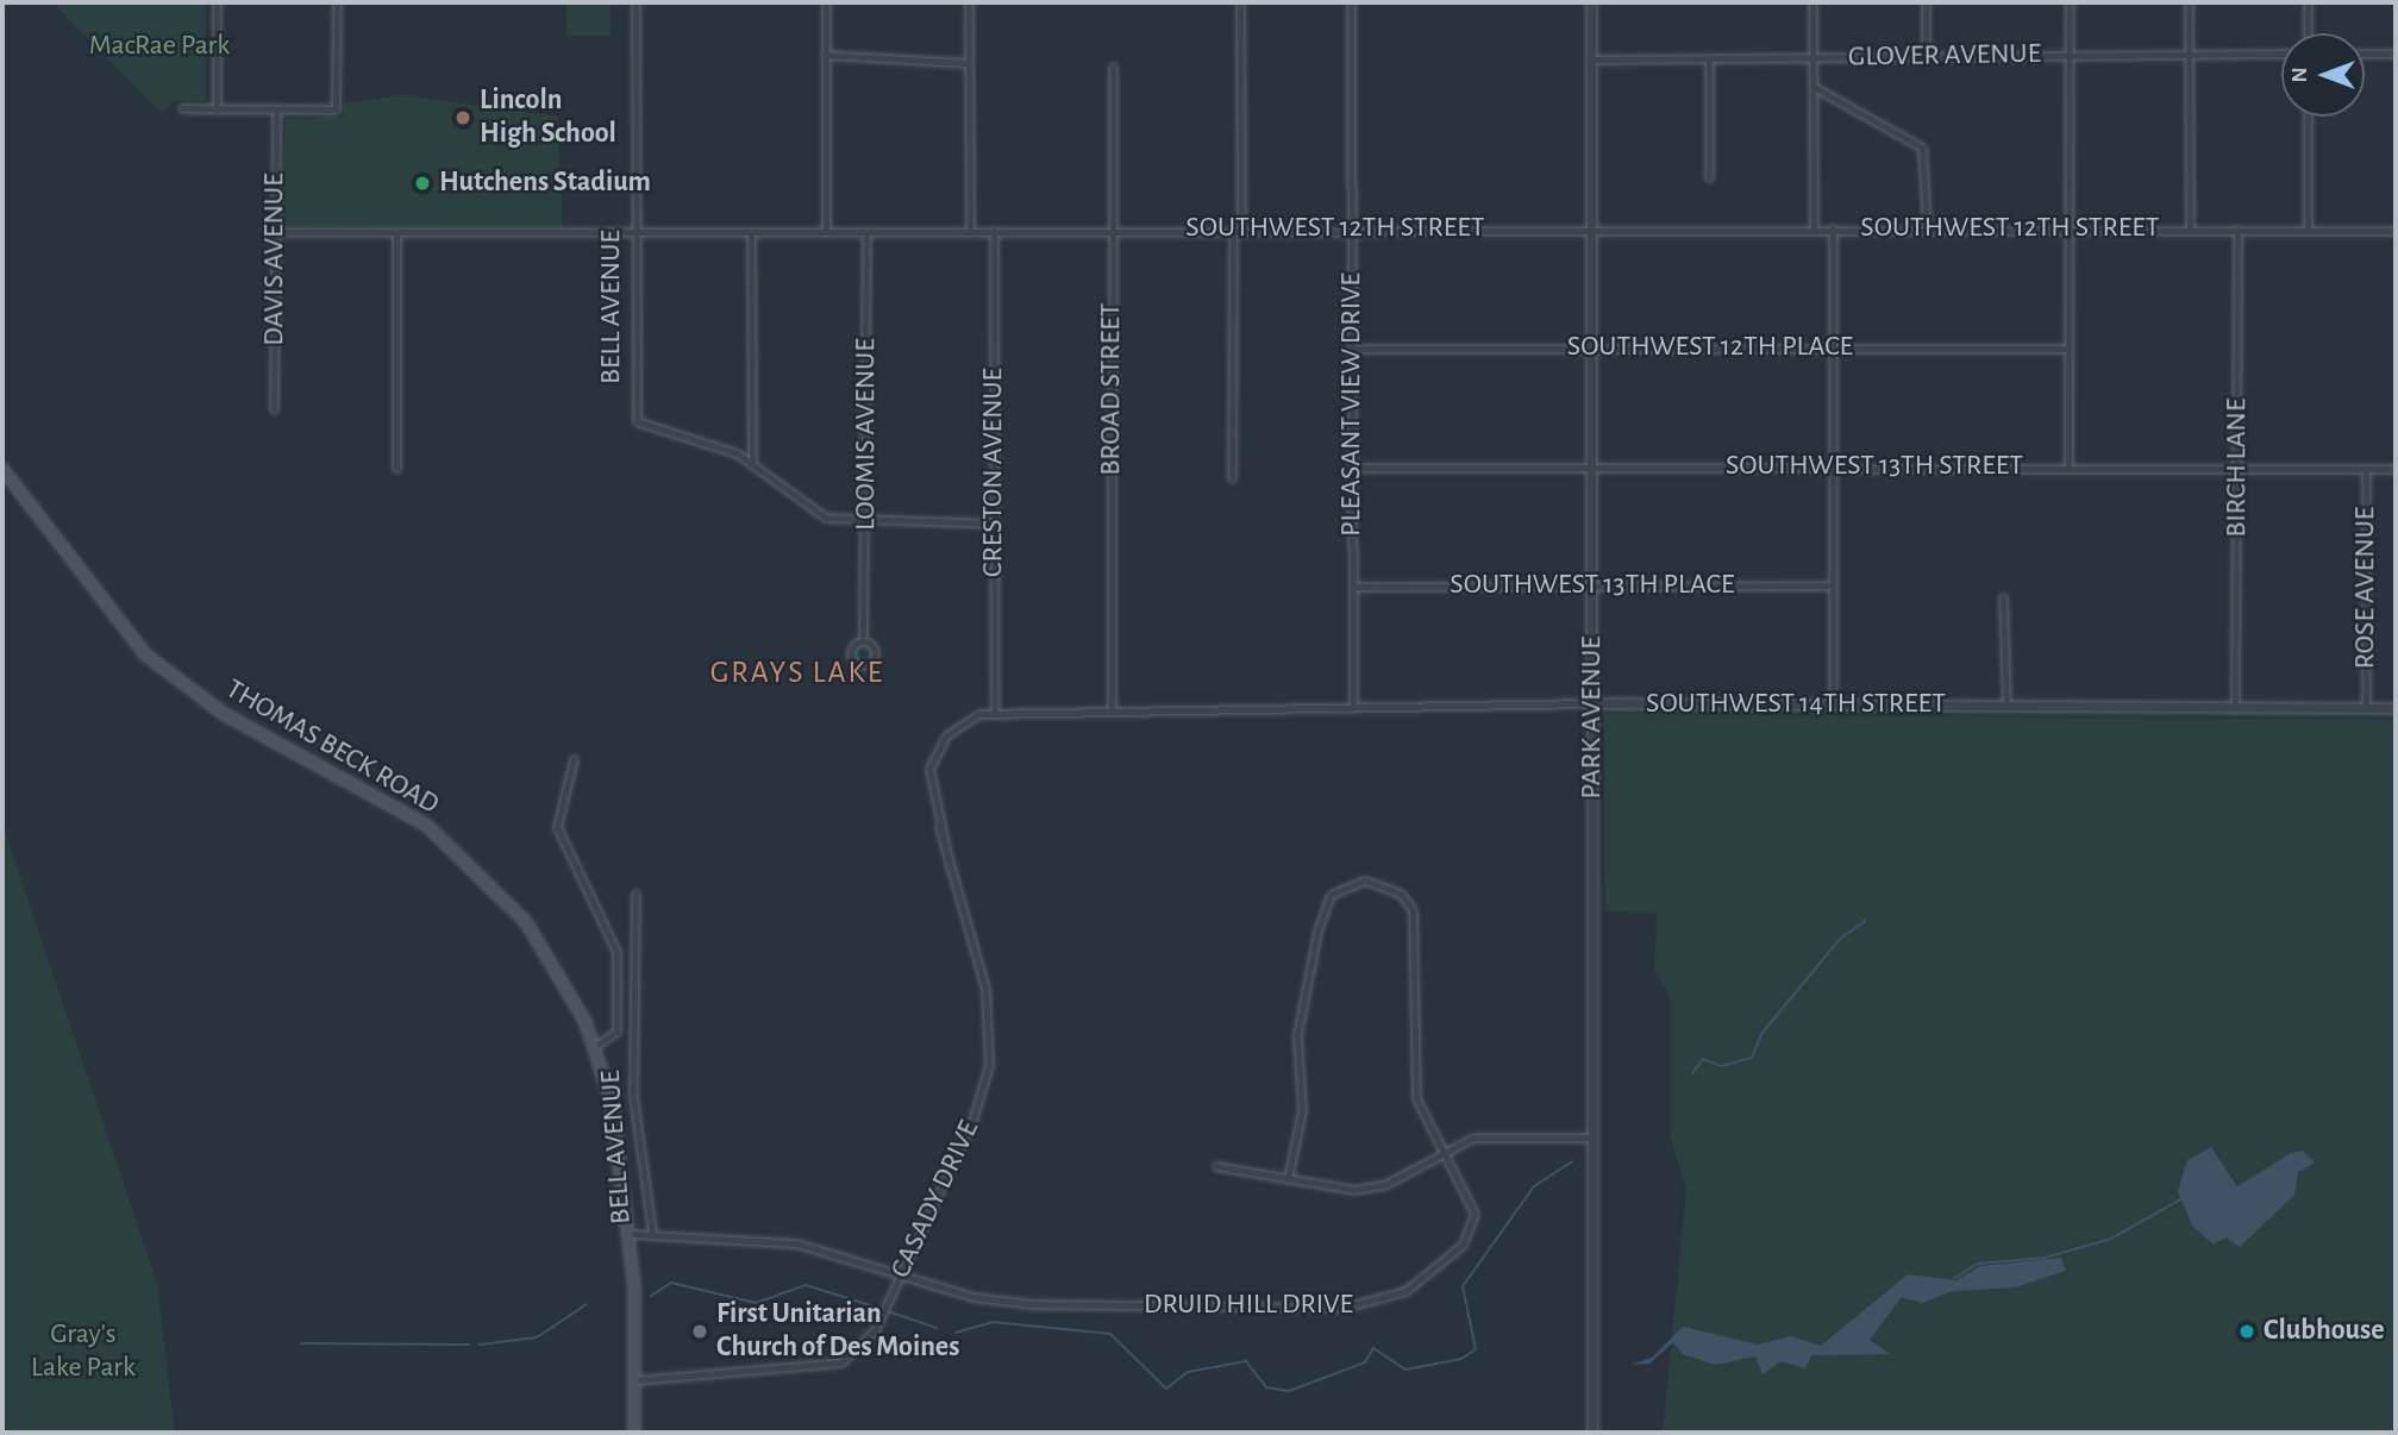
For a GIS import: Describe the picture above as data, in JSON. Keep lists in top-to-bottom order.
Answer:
{
  "streets": {
    "main road": ["BELL AVENUE", "THOMAS BECK ROAD"],
    "street": [
      "GLOVER AVENUE",
      "SOUTHWEST 12TH STREET",
      "DAVIS AVENUE",
      "SOUTHWEST 12TH PLACE",
      "BROAD STREET",
      "PLEASANT VIEW DRIVE",
      "LOOMIS AVENUE",
      "SOUTHWEST 13TH STREET",
      "BIRCH LANE",
      "CRESTON AVENUE",
      "SOUTHWEST 13TH PLACE",
      "ROSE AVENUE",
      "SOUTHWEST 14TH STREET",
      "PARK AVENUE",
      "CASADY DRIVE",
      "DRUID HILL DRIVE"
    ]
  },
  "crossings": [
    ["GLOVER AVENUE", "PARK AVENUE"],
    ["SOUTHWEST 12TH STREET", "DAVIS AVENUE"],
    ["SOUTHWEST 12TH STREET", "BELL AVENUE"],
    ["SOUTHWEST 12TH STREET", "BROAD STREET"],
    ["SOUTHWEST 12TH STREET", "PLEASANT VIEW DRIVE"],
    ["SOUTHWEST 12TH STREET", "LOOMIS AVENUE"],
    ["SOUTHWEST 12TH STREET", "BIRCH LANE"],
    ["SOUTHWEST 12TH STREET", "CRESTON AVENUE"],
    ["SOUTHWEST 12TH STREET", "PARK AVENUE"],
    ["BELL AVENUE", "THOMAS BECK ROAD"],
    ["BELL AVENUE", "CASADY DRIVE"],
    ["BELL AVENUE", "DRUID HILL DRIVE"],
    ["SOUTHWEST 12TH PLACE", "PLEASANT VIEW DRIVE"],
    ["SOUTHWEST 12TH PLACE", "PARK AVENUE"],
    ["BROAD STREET", "SOUTHWEST 14TH STREET"],
    ["PLEASANT VIEW DRIVE", "SOUTHWEST 13TH STREET"],
    ["PLEASANT VIEW DRIVE", "SOUTHWEST 13TH PLACE"],
    ["PLEASANT VIEW DRIVE", "SOUTHWEST 14TH STREET"],
    ["SOUTHWEST 13TH STREET", "BIRCH LANE"],
    ["SOUTHWEST 13TH STREET", "ROSE AVENUE"],
    ["SOUTHWEST 13TH STREET", "PARK AVENUE"],
    ["BIRCH LANE", "SOUTHWEST 14TH STREET"],
    ["CRESTON AVENUE", "SOUTHWEST 14TH STREET"],
    ["CRESTON AVENUE", "CASADY DRIVE"],
    ["SOUTHWEST 13TH PLACE", "PARK AVENUE"],
    ["ROSE AVENUE", "SOUTHWEST 14TH STREET"],
    ["SOUTHWEST 14TH STREET", "PARK AVENUE"],
    ["SOUTHWEST 14TH STREET", "CASADY DRIVE"],
    ["CASADY DRIVE", "DRUID HILL DRIVE"]
  ],
  "districts": ["GRAYS LAKE"],
  "parks": ["MacRae Park", "Gray's Lake Park"],
  "places": [
    "Lincoln High School",
    "Hutchens Stadium",
    "First Unitarian Church of Des Moines",
    "Clubhouse"
  ],
  "north": "left"
}
